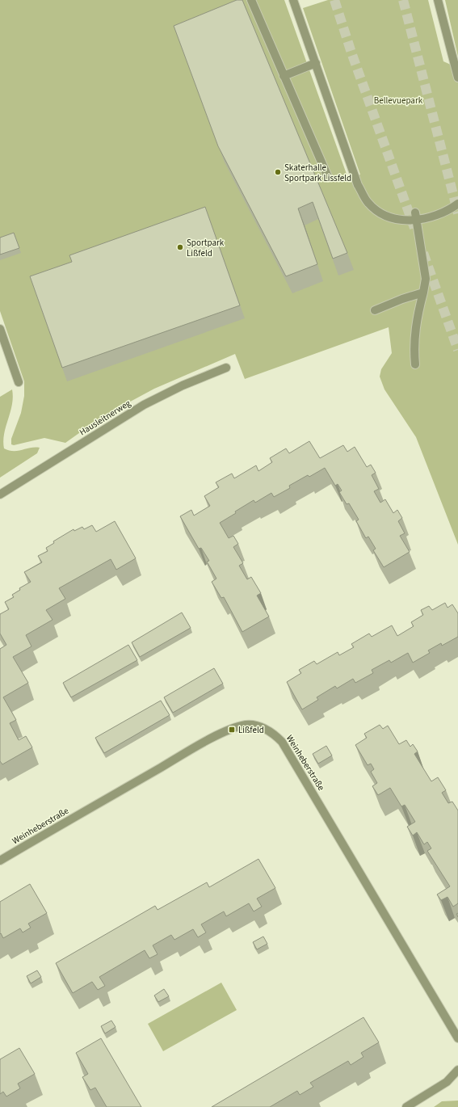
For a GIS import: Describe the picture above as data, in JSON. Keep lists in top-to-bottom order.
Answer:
{
  "streets": {
    "street": ["Hausleitnerweg", "Weinheberstraße"]
  },
  "parks": ["Bellevuepark"],
  "places": {
    "other": ["Skaterhalle Sportpark Lissfeld", "Sportpark Lißfeld"],
    "transit": ["Lißfeld"]
  }
}
